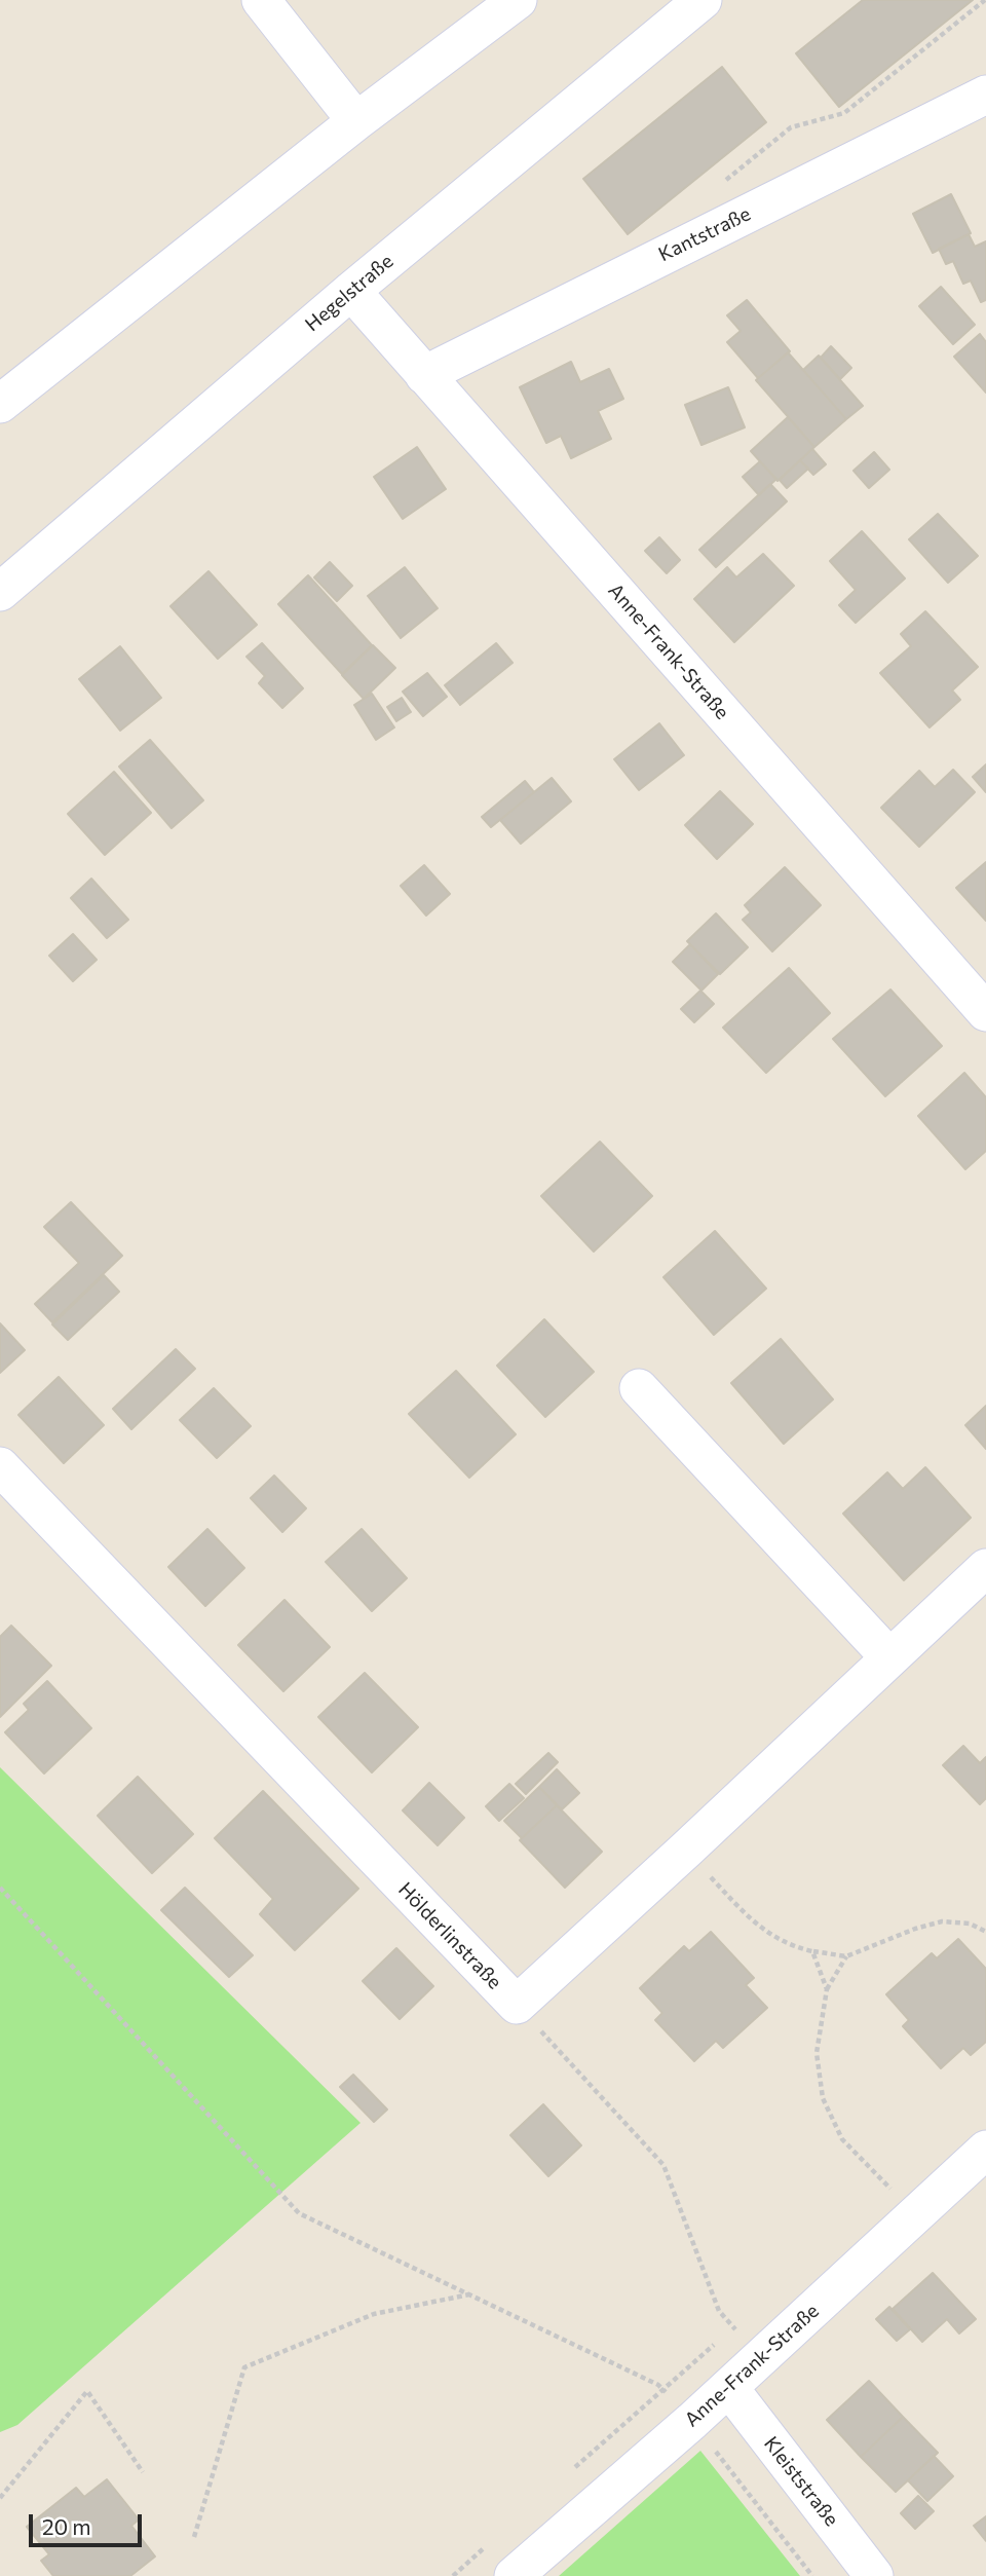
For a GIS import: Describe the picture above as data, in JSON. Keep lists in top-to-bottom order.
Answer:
{
  "streets": {
    "street": [
      "Kantstraße",
      "Hegelstraße",
      "Anne-Frank-Straße",
      "Hölderlinstraße",
      "Kleiststraße"
    ]
  },
  "crossings": [
    ["Kantstraße", "Anne-Frank-Straße"],
    ["Hegelstraße", "Anne-Frank-Straße"],
    ["Anne-Frank-Straße", "Kleiststraße"]
  ],
  "scale_bar": "20 m"
}
